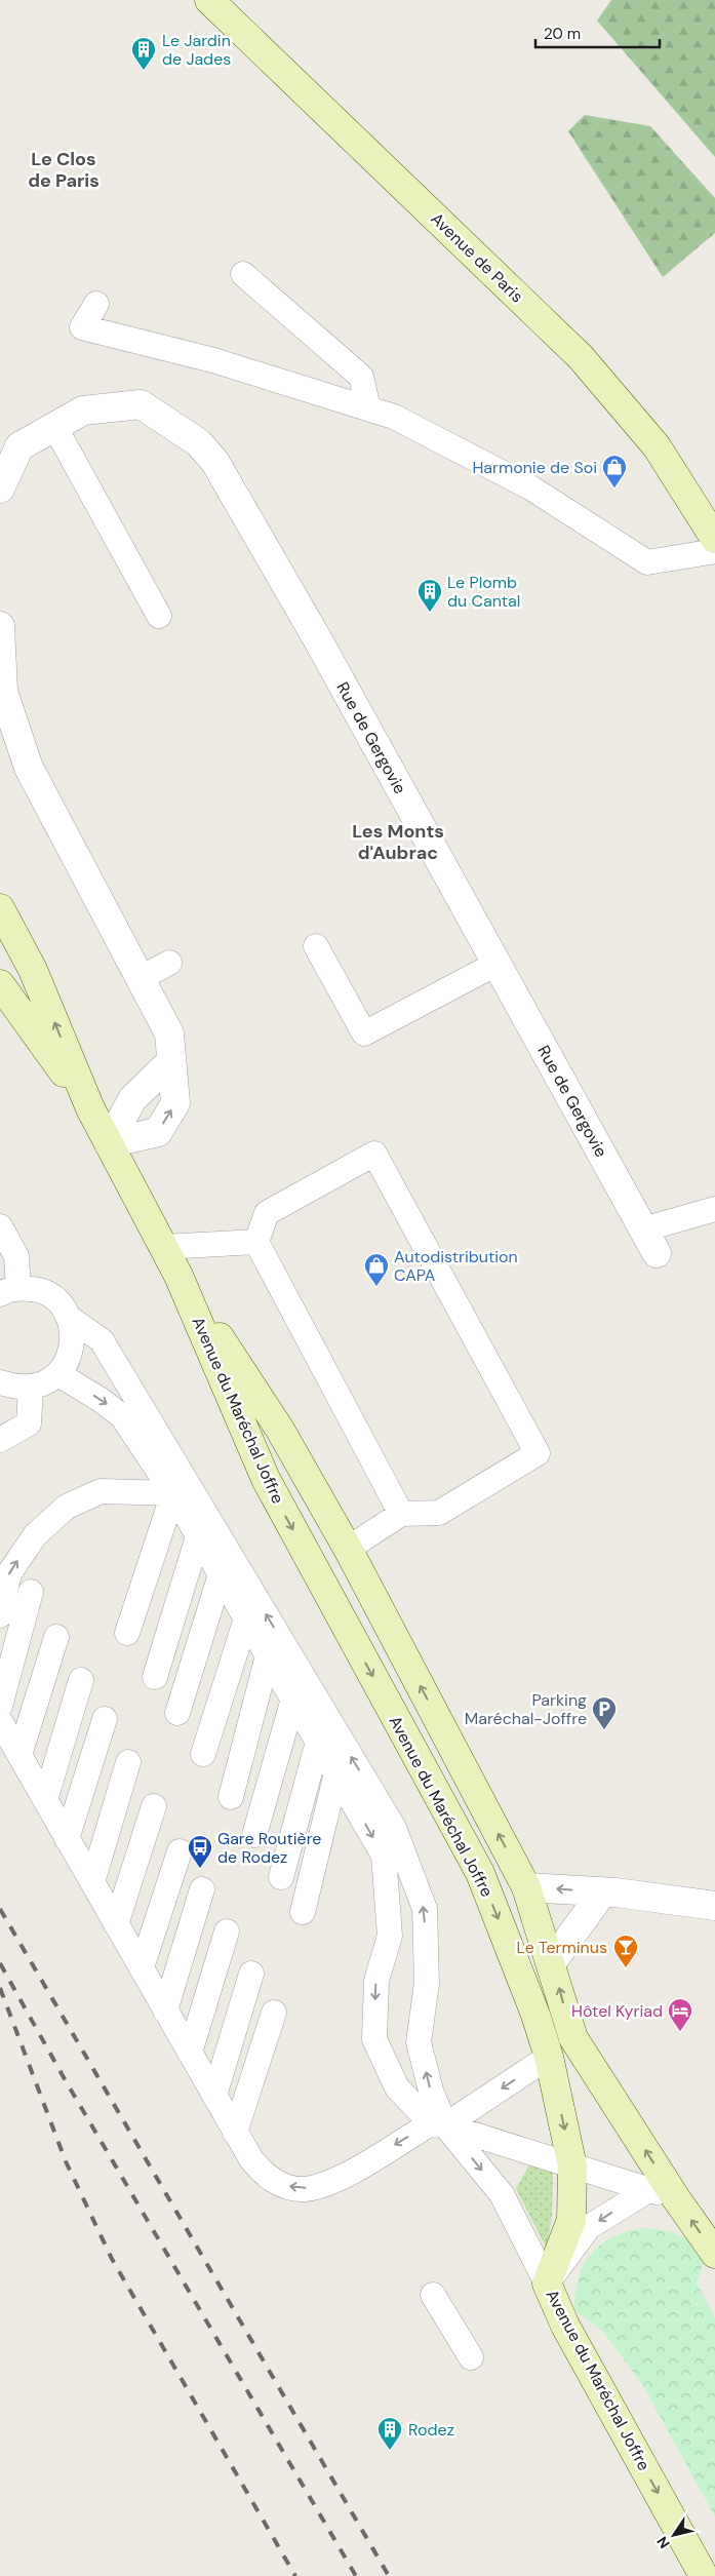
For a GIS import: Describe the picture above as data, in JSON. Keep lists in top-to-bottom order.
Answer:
{
  "streets": {
    "main road": ["Avenue de Paris", "Avenue du Maréchal Joffre"],
    "street": ["Rue de Gergovie"]
  },
  "districts": ["Le Clos de Paris", "Les Monts d'Aubrac"],
  "places": {
    "building": ["Le Jardin de Jades", "Le Plomb du Cantal", "Rodez"],
    "shop": ["Harmonie de Soi", "Autodistribution CAPA"],
    "parking": ["Parking Maréchal-Joffre"],
    "bus stop": ["Gare Routière de Rodez"],
    "bar": ["Le Terminus"],
    "hotel": ["Hôtel Kyriad"]
  },
  "scale_bar": "20 m",
  "north": "bottom left"
}
